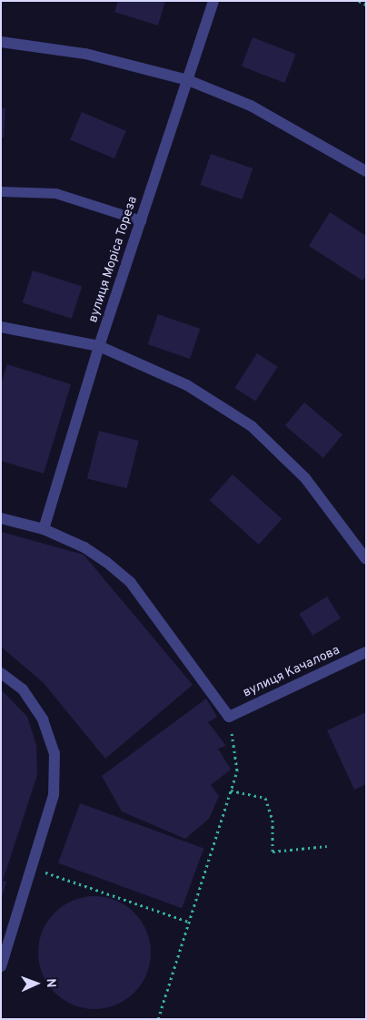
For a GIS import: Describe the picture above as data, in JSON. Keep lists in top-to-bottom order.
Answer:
{
  "streets": {
    "street": ["вулиця Моріса Тореза", "вулиця Качалова"]
  },
  "north": "right"
}
